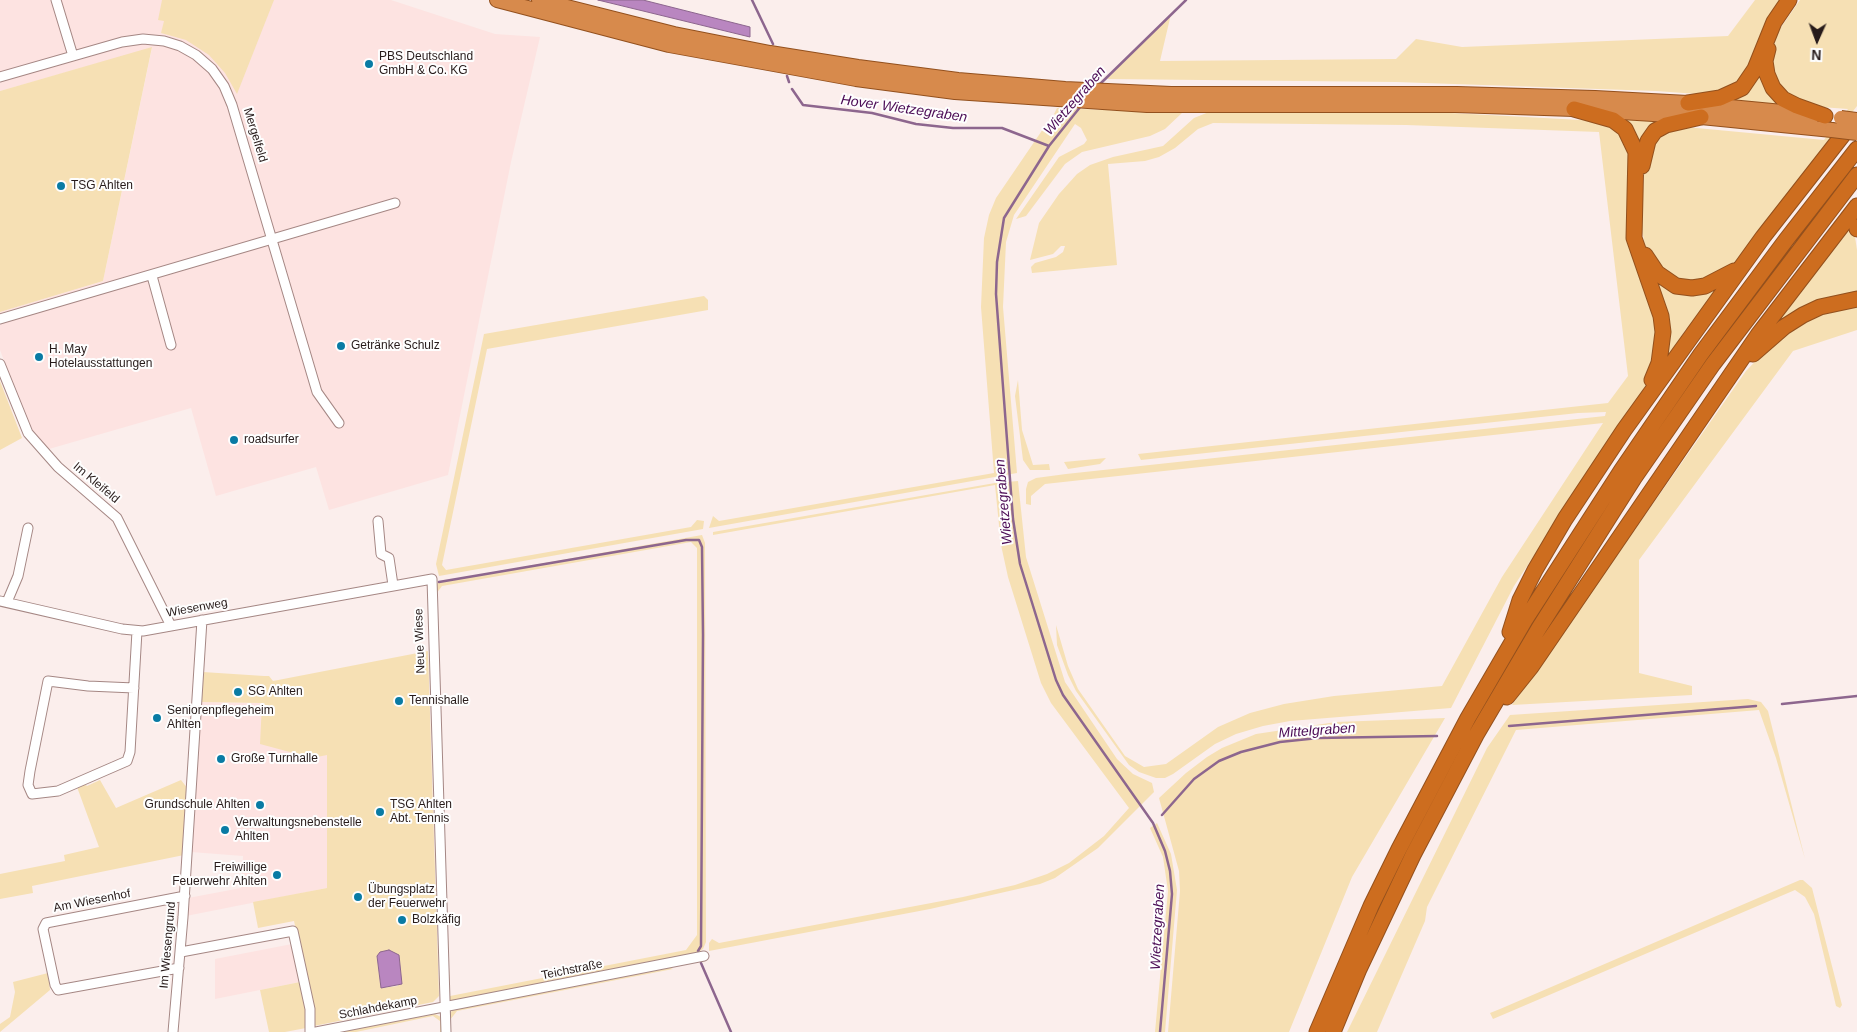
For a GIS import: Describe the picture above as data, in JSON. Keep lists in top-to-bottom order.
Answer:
{
  "streets": {
    "street": [
      "Mergelfeld",
      "Im Kleifeld",
      "Wiesenweg",
      "Neue Wiese",
      "Am Wiesenhof",
      "Im Wiesengrund",
      "Teichstraße",
      "Schlahdekamp"
    ]
  },
  "crossings": [
    ["Im Kleifeld", "Wiesenweg"],
    ["Wiesenweg", "Neue Wiese"],
    ["Wiesenweg", "Im Wiesengrund"],
    ["Neue Wiese", "Teichstraße"],
    ["Neue Wiese", "Schlahdekamp"],
    ["Am Wiesenhof", "Im Wiesengrund"],
    ["Teichstraße", "Schlahdekamp"]
  ],
  "water": ["Wietzegraben", "Hover Wietzegraben", "Mittelgraben"],
  "places": [
    "PBS Deutschland GmbH & Co. KG",
    "TSG Ahlten",
    "Getränke Schulz",
    "H. May Hotelausstattungen",
    "roadsurfer",
    "SG Ahlten",
    "Tennishalle",
    "Seniorenpflegeheim Ahlten",
    "Große Turnhalle",
    "Grundschule Ahlten",
    "TSG Ahlten Abt. Tennis",
    "Verwaltungsnebenstelle Ahlten",
    "Freiwillige Feuerwehr Ahlten",
    "Übungsplatz der Feuerwehr",
    "Bolzkäfig"
  ],
  "north": "bottom"
}
